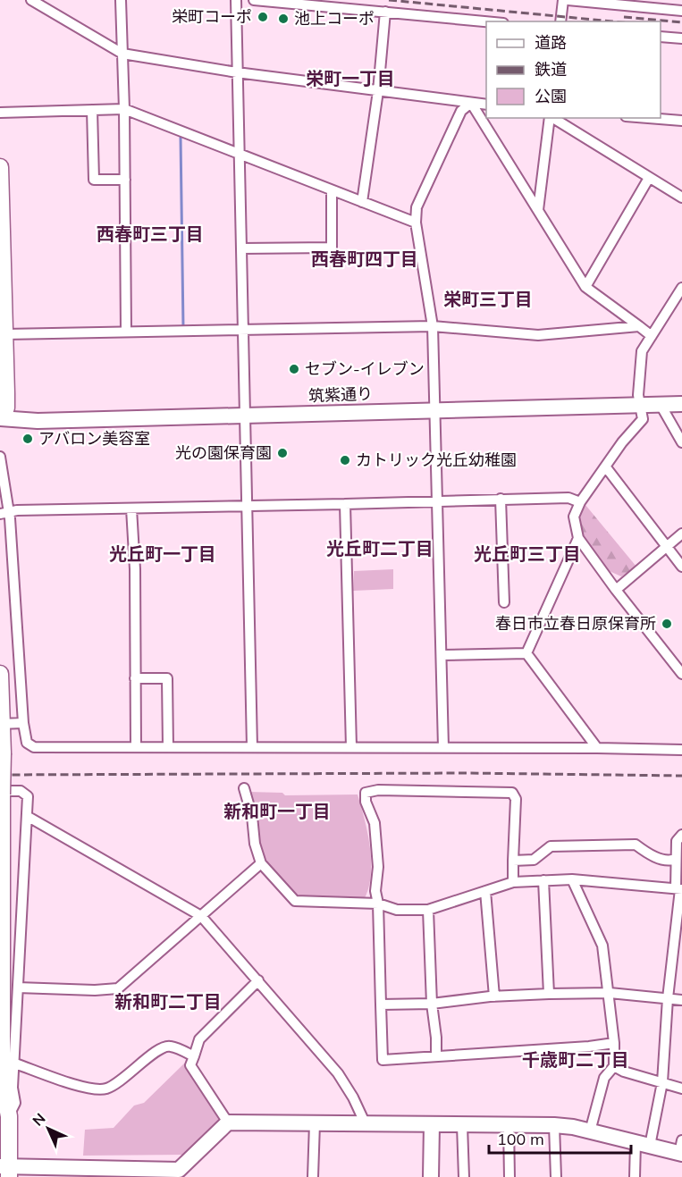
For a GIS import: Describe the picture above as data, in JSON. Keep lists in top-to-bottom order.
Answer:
{
  "streets": {
    "street": ["筑紫通り"]
  },
  "districts": [
    "栄町一丁目",
    "西春町三丁目",
    "西春町四丁目",
    "栄町三丁目",
    "光丘町二丁目",
    "光丘町一丁目",
    "光丘町三丁目",
    "新和町一丁目",
    "新和町二丁目",
    "千歳町二丁目"
  ],
  "places": [
    "栄町コーポ",
    "池上コーポ",
    "セブン-イレブン",
    "アバロン美容室",
    "光の園保育園",
    "カトリック光丘幼稚園",
    "春日市立春日原保育所"
  ],
  "legend": ["道路", "鉄道", "公園"],
  "scale_bar": "100 m",
  "north": "top left"
}
